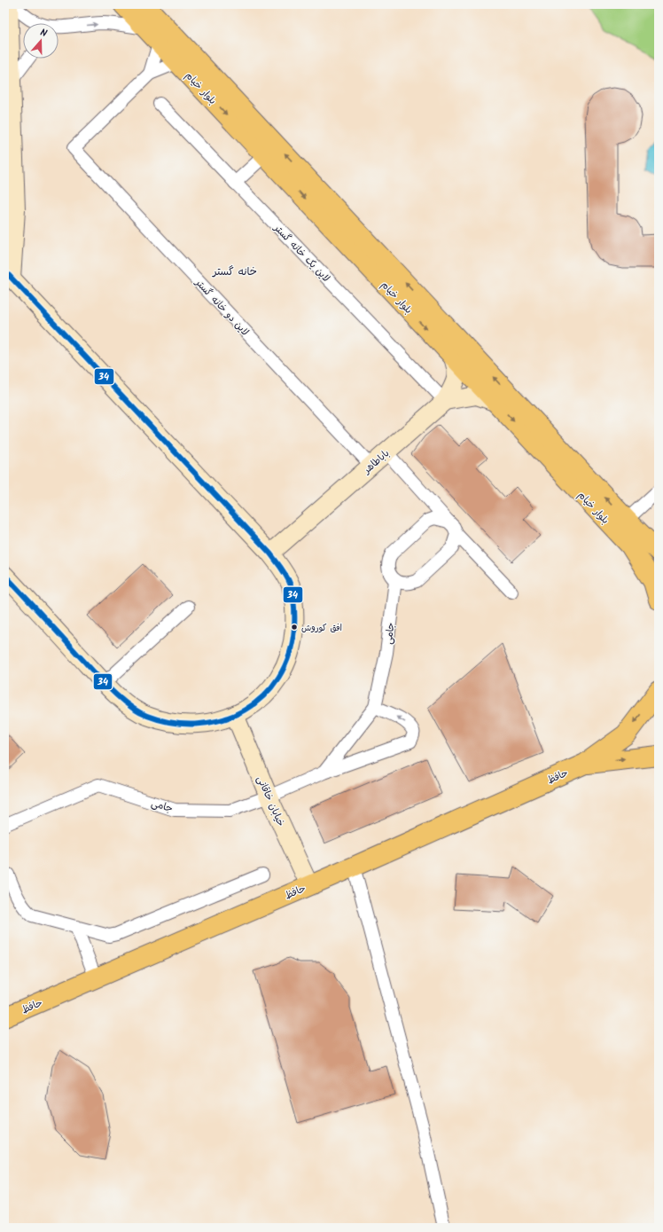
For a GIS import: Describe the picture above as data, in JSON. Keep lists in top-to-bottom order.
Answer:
{
  "streets": {
    "main road": ["بلوار خیام", "حافظ"],
    "street": [
      "لاین یک خانه گستر",
      "لاین دو خانه گستر",
      "باباطاهر",
      "جامی",
      "خیابان خاقانی"
    ]
  },
  "crossings": [
    ["بلوار خیام", "باباطاهر"],
    ["لاین یک خانه گستر", "باباطاهر"],
    ["لاین دو خانه گستر", "باباطاهر"],
    ["جامی", "خیابان خاقانی"],
    ["حافظ", "خیابان خاقانی"]
  ],
  "districts": ["خانه گستر"],
  "places": ["افق کوروش"],
  "lines": ["transit line 34"],
  "north": "top"
}
